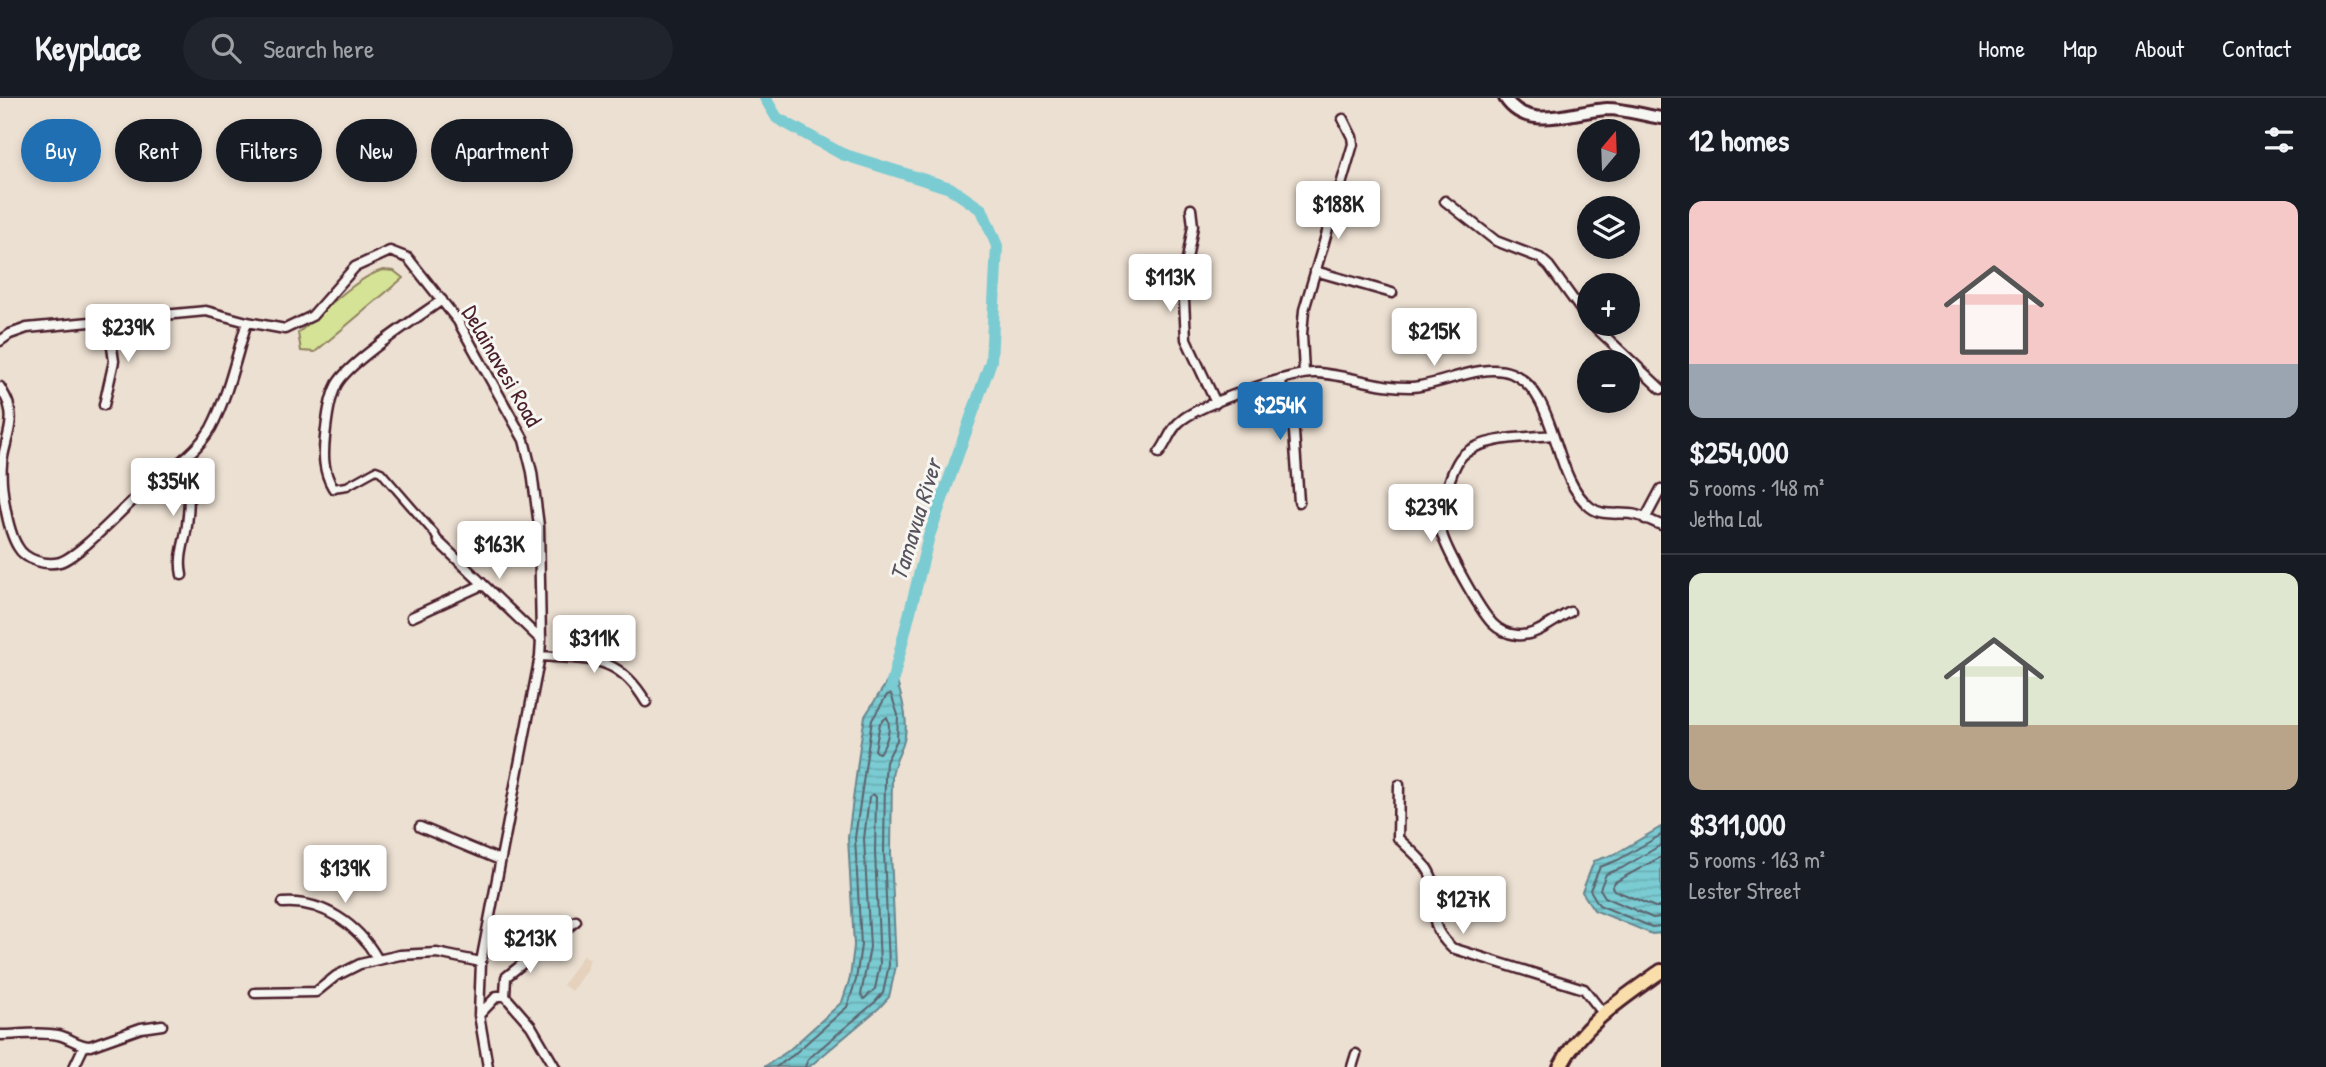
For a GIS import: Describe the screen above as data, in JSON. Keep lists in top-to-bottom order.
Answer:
{
  "streets": {
    "street": ["Delainavesi Road"]
  },
  "water": ["Tamavua River"],
  "north": "top",
  "page": {
    "header": "Keyplace",
    "search": "Search here",
    "nav": [
      "Home",
      "Map",
      "About",
      "Contact"
    ],
    "heading": "12 homes",
    "map_buttons": ["+", "−"],
    "chip": [
      "Buy",
      "Rent",
      "Filters",
      "New",
      "Apartment"
    ],
    "price": [
      "$188K",
      "$113K",
      "$239K",
      "$215K",
      "$254K",
      "$354K",
      "$239K",
      "$163K",
      "$311K",
      "$139K",
      "$127K",
      "$213K"
    ],
    "list": [
      {
        "name": "$254,000",
        "note": "5 rooms · 148 m² · Jetha Lal"
      },
      {
        "name": "$311,000",
        "note": "5 rooms · 163 m² · Lester Street"
      }
    ]
  }
}
